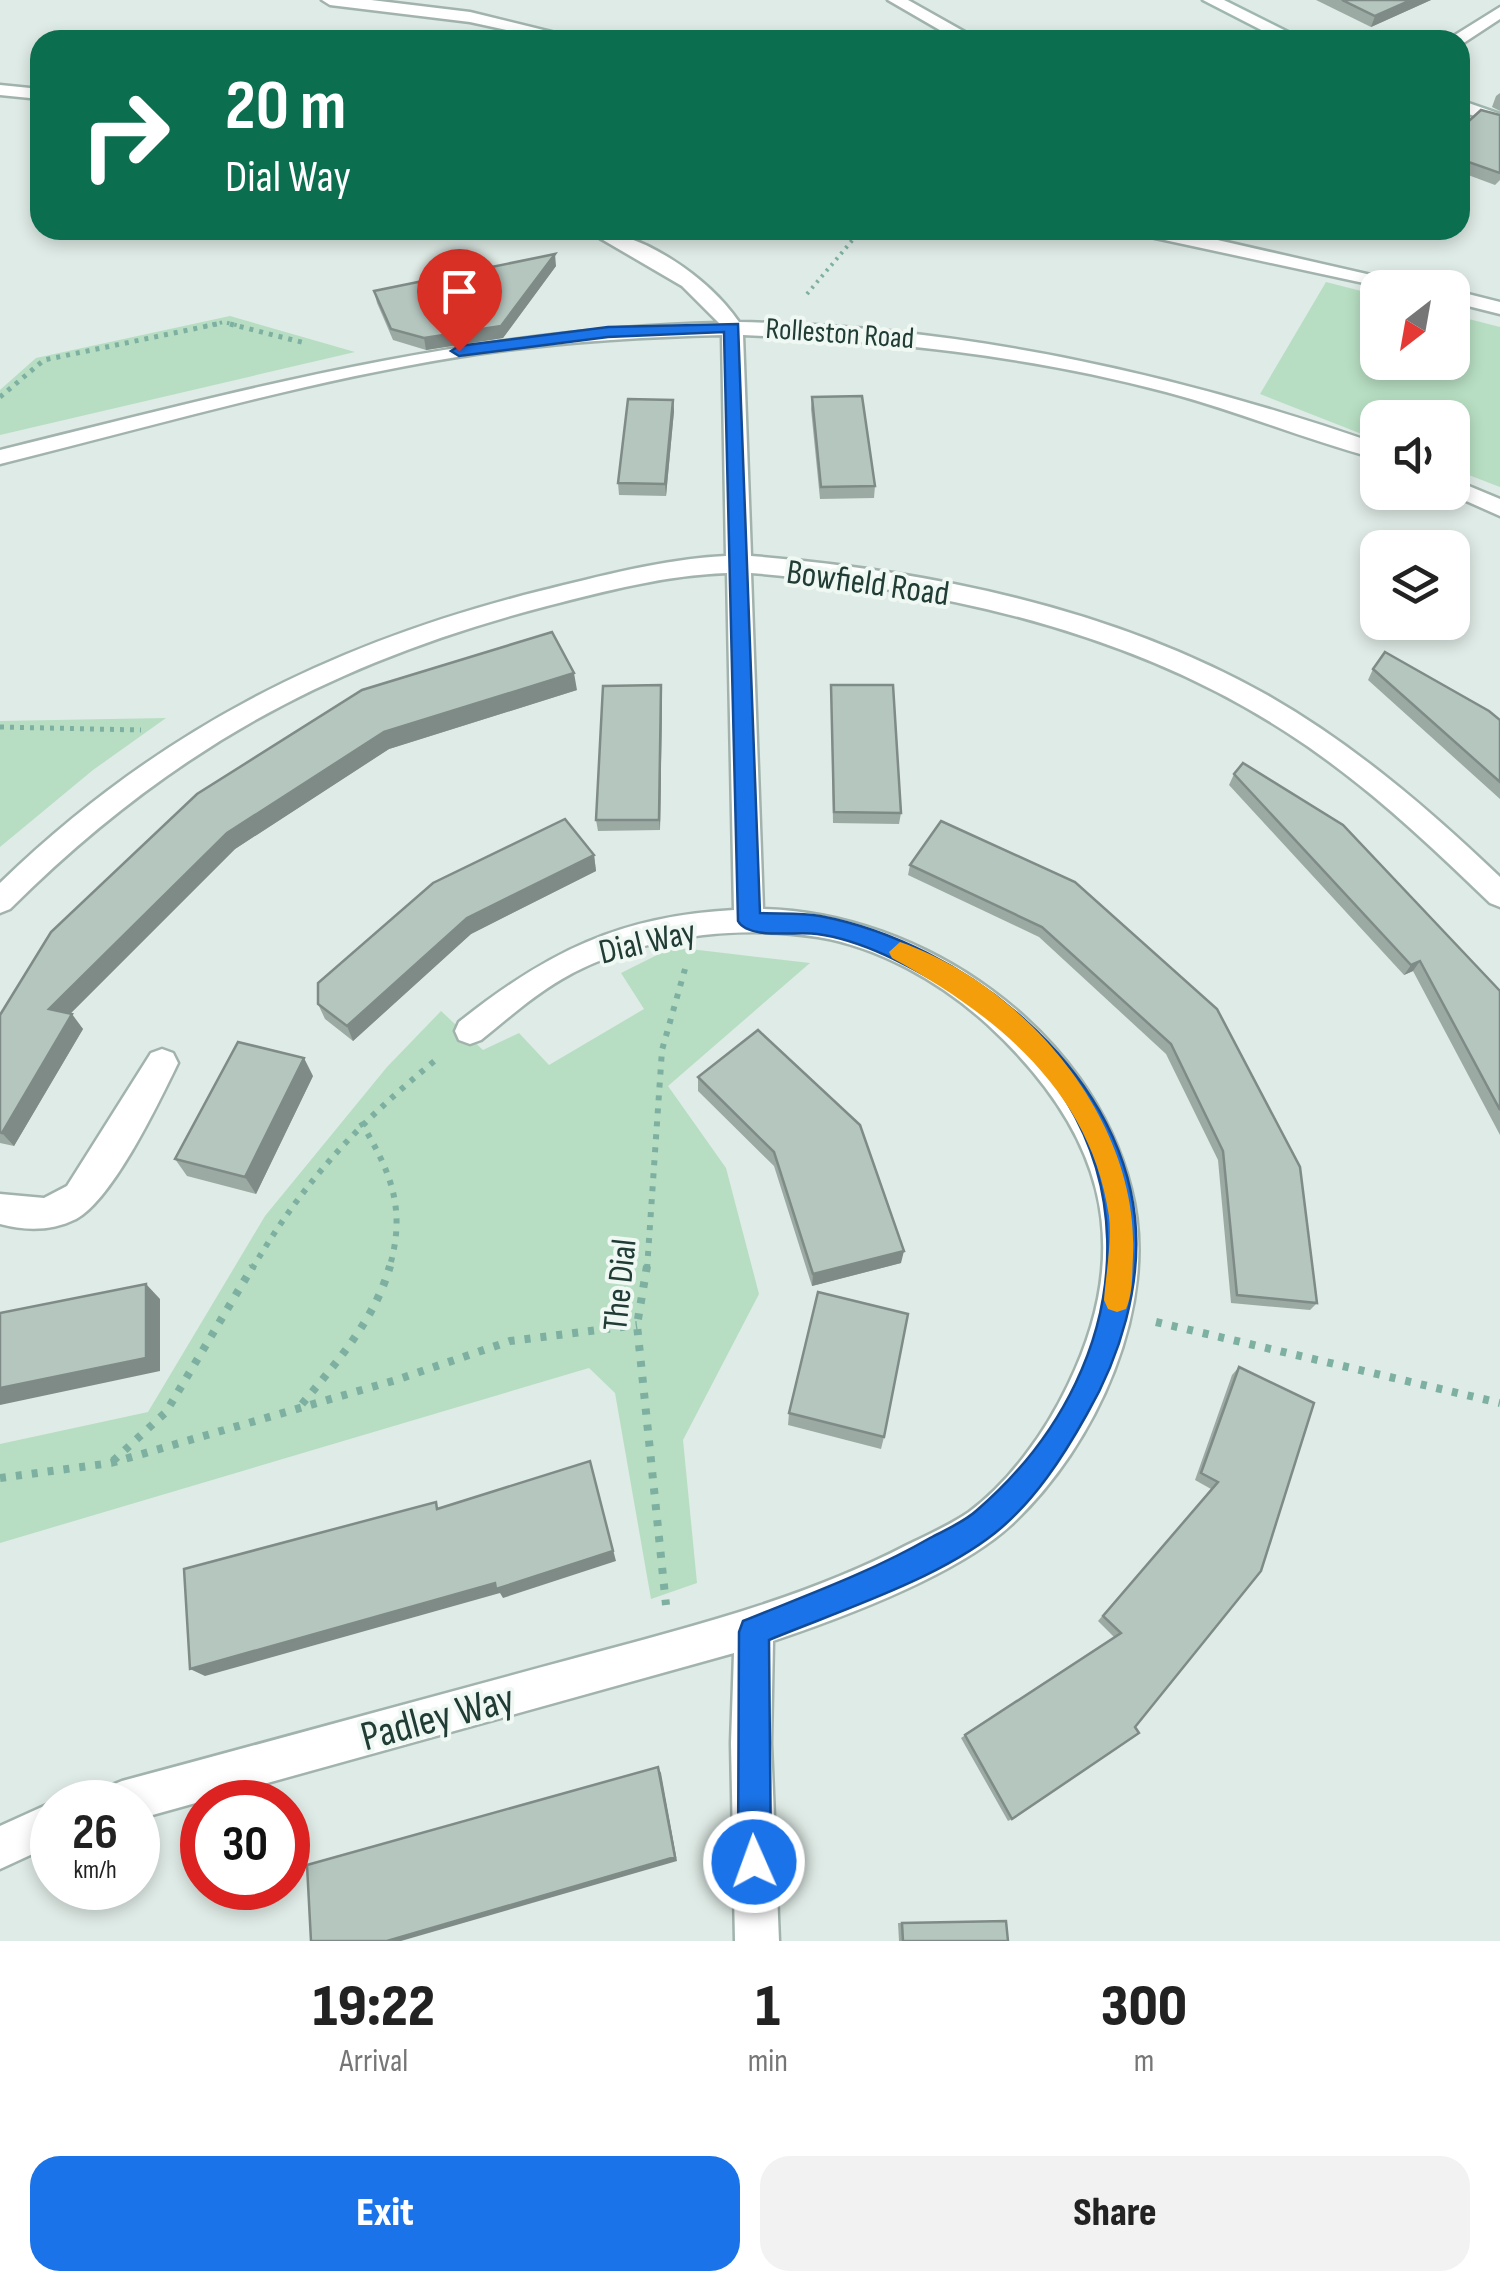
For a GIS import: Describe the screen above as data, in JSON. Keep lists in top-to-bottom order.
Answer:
{
  "streets": {
    "street": [
      "Rolleston Road",
      "Bowfield Road",
      "Dial Way",
      "Padley Way"
    ],
    "path": ["The Dial"]
  },
  "crossings": [
    ["Dial Way", "The Dial"],
    ["Dial Way", "Padley Way"],
    ["The Dial", "Padley Way"]
  ],
  "north": "bottom left",
  "page": {
    "turn": ["20 m", "Dial Way"],
    "speed": "26 km/h",
    "limit": "30",
    "eta": [
      "19:22",
      "Arrival",
      "1",
      "min",
      "300",
      "m"
    ],
    "buttons": ["Exit", "Share"]
  }
}
